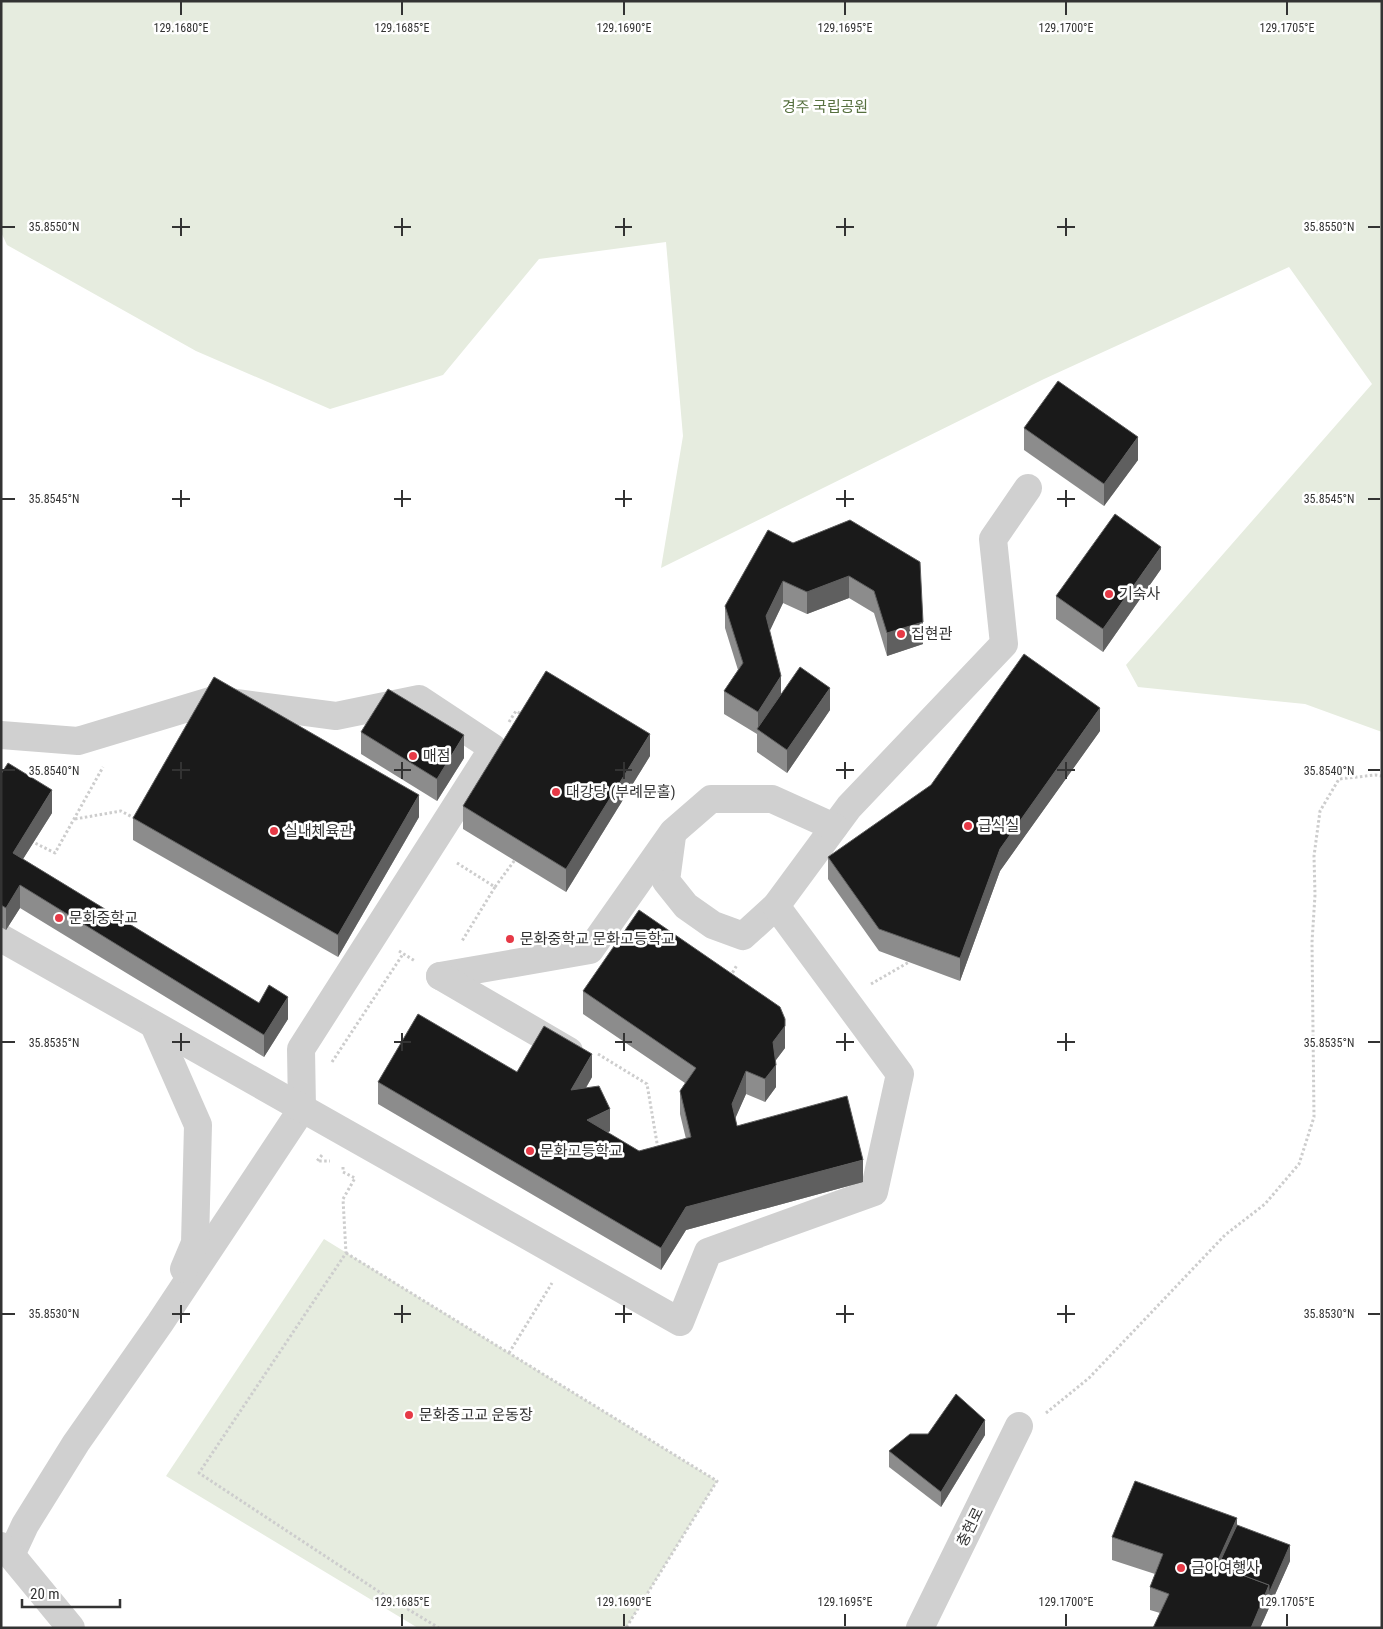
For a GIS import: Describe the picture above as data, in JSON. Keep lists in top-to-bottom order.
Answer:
{
  "streets": {
    "street": ["충현로"]
  },
  "parks": ["경주 국립공원"],
  "places": [
    "기숙사",
    "집현관",
    "매점",
    "대강당 (부례문홀)",
    "급식실",
    "실내체육관",
    "문화중학교",
    "문화중학교 문화고등학교",
    "문화고등학교",
    "문화중고교 운동장",
    "금아여행사"
  ],
  "scale_bar": "20 m",
  "coordinates": [
    "129.1680°E",
    "129.1685°E",
    "129.1690°E",
    "129.1695°E",
    "129.1700°E",
    "129.1705°E",
    "35.8550°N",
    "35.8545°N",
    "35.8540°N",
    "35.8535°N",
    "35.8530°N"
  ]
}
